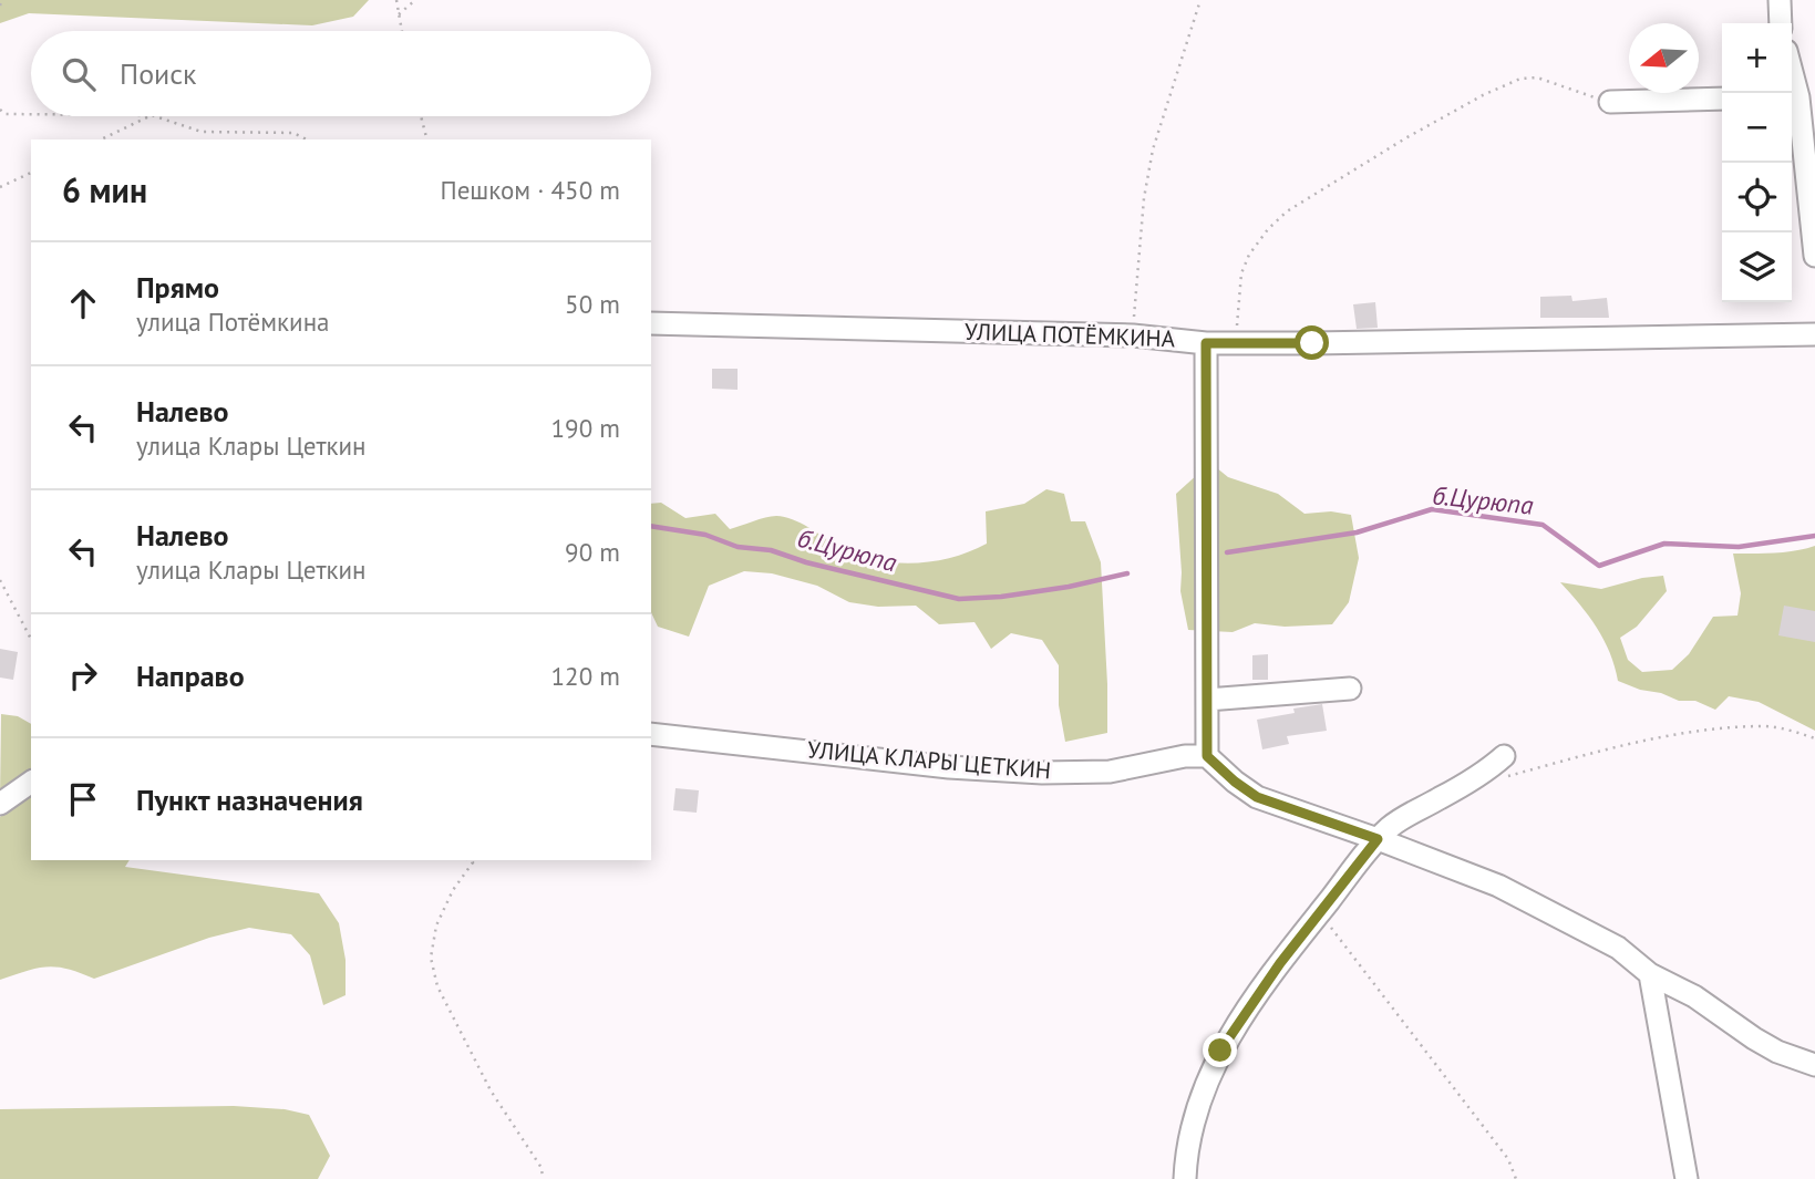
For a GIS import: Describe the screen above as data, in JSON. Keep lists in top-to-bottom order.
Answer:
{
  "streets": {
    "street": ["УЛИЦА ПОТЁМКИНА", "УЛИЦА КЛАРЫ ЦЕТКИН"]
  },
  "water": ["б.Цурюпа"],
  "north": "left",
  "page": {
    "map_buttons": ["+", "−"],
    "search": "Поиск",
    "heading": ["6 мин", "Пешком · 450 m"],
    "list": [
      ["Прямо", "улица Потёмкина", "50 m"],
      ["Налево", "улица Клары Цеткин", "190 m"],
      ["Налево", "улица Клары Цеткин", "90 m"],
      ["Направо", "120 m"],
      "Пункт назначения"
    ]
  }
}
